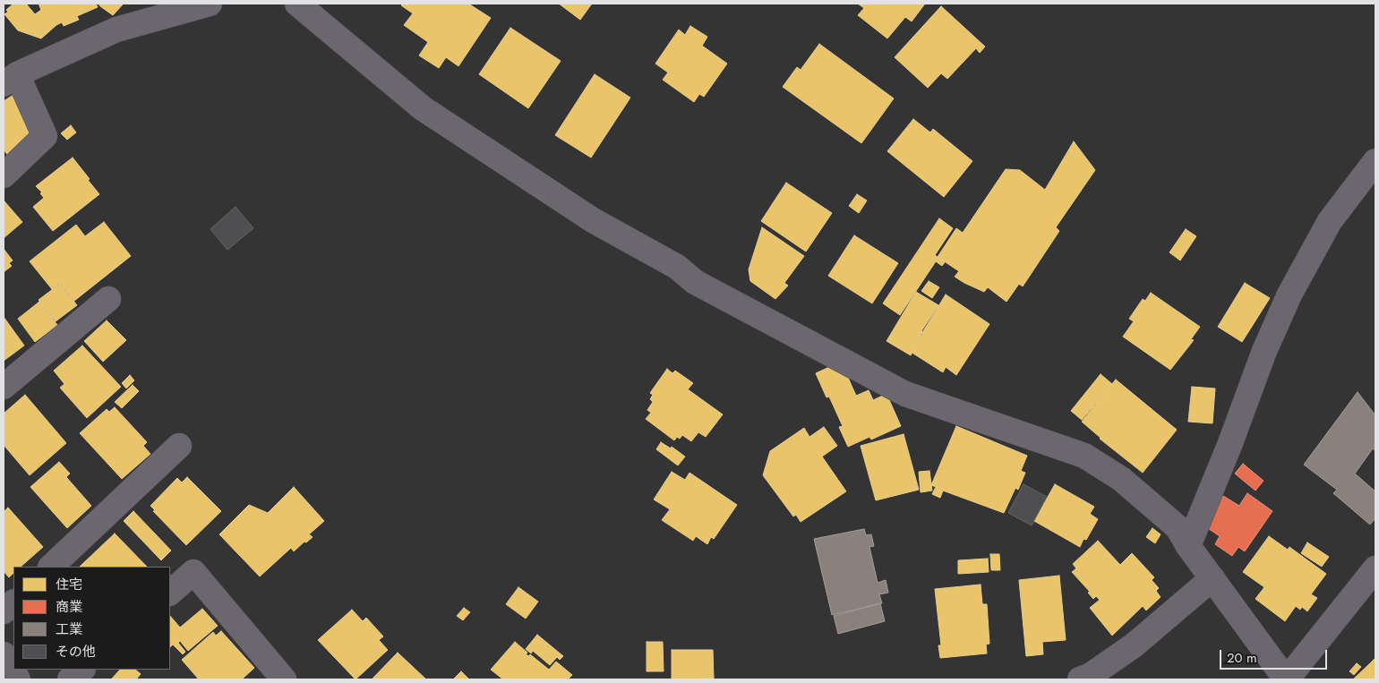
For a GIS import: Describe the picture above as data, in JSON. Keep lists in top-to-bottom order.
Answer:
{
  "legend": [
    "住宅",
    "商業",
    "工業",
    "その他"
  ],
  "scale_bar": "20 m"
}
